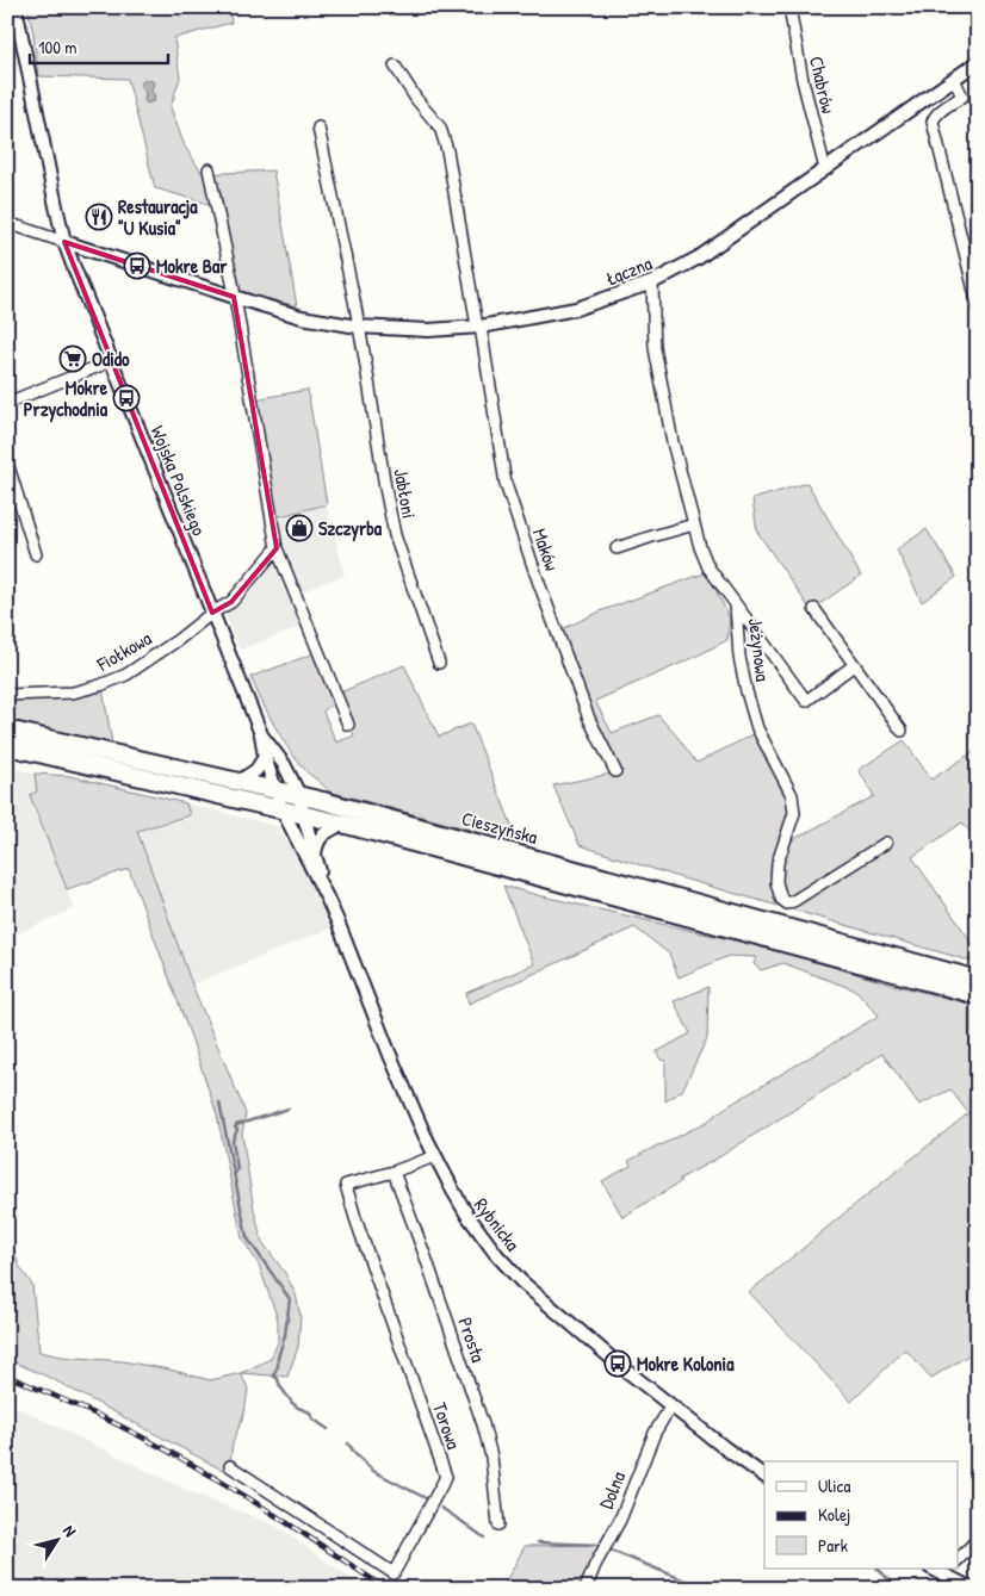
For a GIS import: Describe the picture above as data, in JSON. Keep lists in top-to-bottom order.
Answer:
{
  "streets": {
    "main road": ["Cieszyńska"],
    "street": [
      "Chabrów",
      "Łączna",
      "Wojska Polskiego",
      "Jabłoni",
      "Maków",
      "Jeżynowa",
      "Fiołkowa",
      "Rybnicka",
      "Prosta",
      "Torowa",
      "Dolna"
    ]
  },
  "crossings": [
    ["Chabrów", "Łączna"],
    ["Łączna", "Wojska Polskiego"],
    ["Łączna", "Jabłoni"],
    ["Łączna", "Maków"],
    ["Łączna", "Jeżynowa"],
    ["Wojska Polskiego", "Fiołkowa"],
    ["Wojska Polskiego", "Cieszyńska"],
    ["Wojska Polskiego", "Rybnicka"],
    ["Cieszyńska", "Rybnicka"],
    ["Rybnicka", "Torowa"],
    ["Rybnicka", "Dolna"],
    ["Prosta", "Torowa"]
  ],
  "places": {
    "restaurant": ["Restauracja \"U Kusia\""],
    "bus stop": ["Mokre Bar", "Mokre Przychodnia", "Mokre Kolonia"],
    "supermarket": ["Odido"],
    "shop": ["Szczyrba"]
  },
  "legend": ["Ulica", "Kolej", "Park"],
  "scale_bar": "100 m",
  "north": "top right"
}
